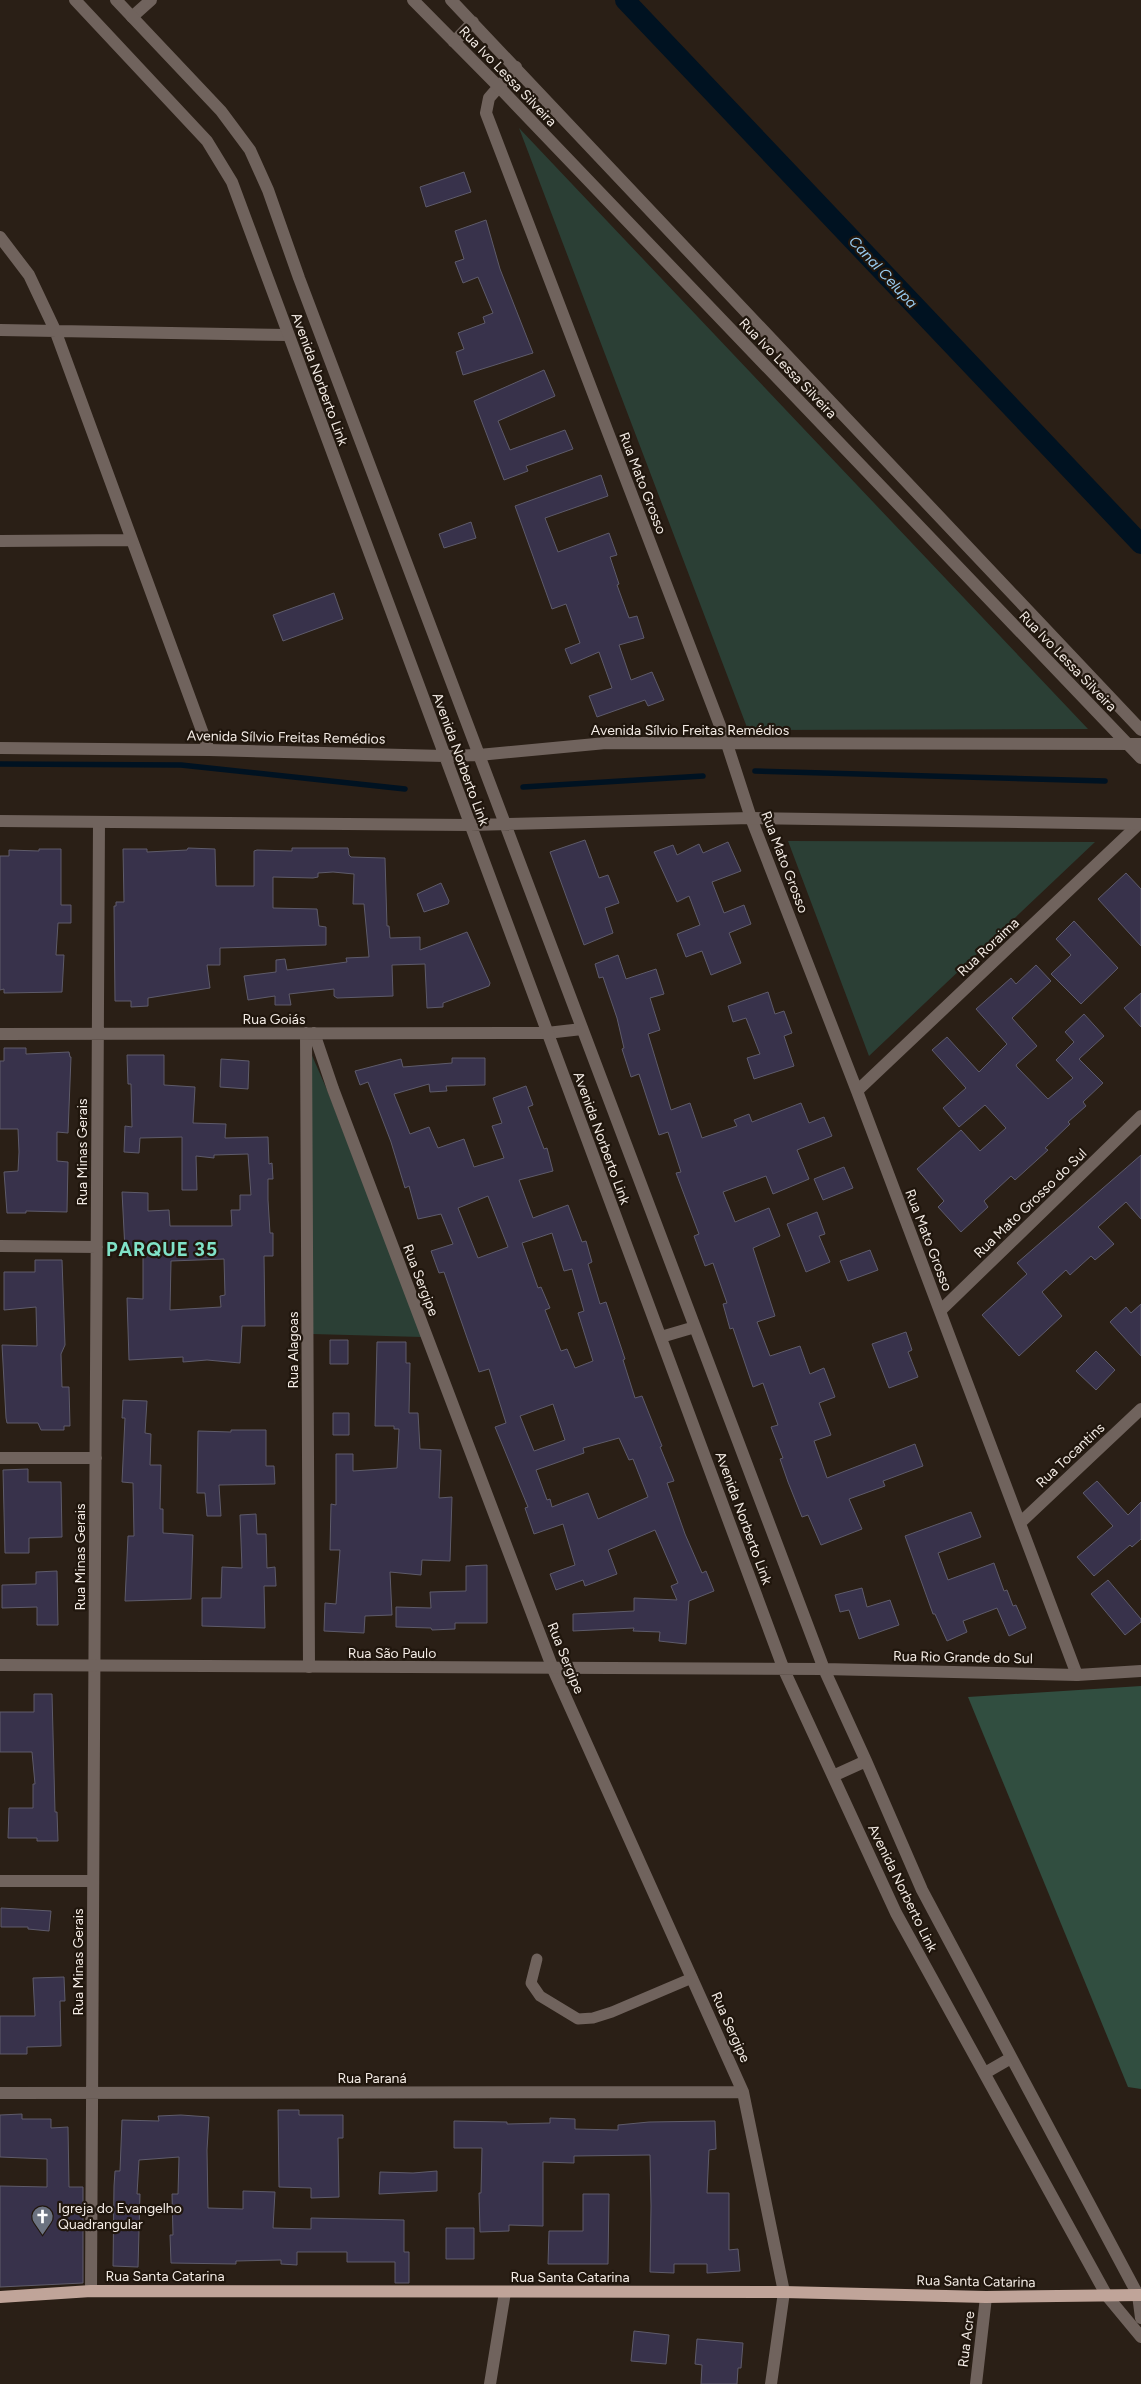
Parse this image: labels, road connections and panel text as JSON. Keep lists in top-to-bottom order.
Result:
{
  "streets": {
    "main road": ["Rua Santa Catarina"],
    "street": [
      "Rua Ivo Lessa Silveira",
      "Avenida Norberto Link",
      "Rua Mato Grosso",
      "Avenida Sílvio Freitas Remédios",
      "Rua Roraima",
      "Rua Goiás",
      "Rua Minas Gerais",
      "Rua Mato Grosso do Sul",
      "Rua Sergipe",
      "Rua Alagoas",
      "Rua Tocantins",
      "Rua São Paulo",
      "Rua Rio Grande do Sul",
      "Rua Paraná",
      "Rua Acre"
    ]
  },
  "crossings": [
    ["Rua Ivo Lessa Silveira", "Rua Mato Grosso"],
    ["Rua Ivo Lessa Silveira", "Avenida Sílvio Freitas Remédios"],
    ["Avenida Norberto Link", "Avenida Sílvio Freitas Remédios"],
    ["Avenida Norberto Link", "Rua Goiás"],
    ["Avenida Norberto Link", "Rua São Paulo"],
    ["Avenida Norberto Link", "Rua Rio Grande do Sul"],
    ["Avenida Norberto Link", "Rua Santa Catarina"],
    ["Rua Mato Grosso", "Avenida Sílvio Freitas Remédios"],
    ["Rua Mato Grosso", "Rua Roraima"],
    ["Rua Mato Grosso", "Rua Mato Grosso do Sul"],
    ["Rua Mato Grosso", "Rua Tocantins"],
    ["Rua Mato Grosso", "Rua Rio Grande do Sul"],
    ["Rua Goiás", "Rua Minas Gerais"],
    ["Rua Goiás", "Rua Sergipe"],
    ["Rua Goiás", "Rua Alagoas"],
    ["Rua Minas Gerais", "Rua São Paulo"],
    ["Rua Minas Gerais", "Rua Paraná"],
    ["Rua Minas Gerais", "Rua Santa Catarina"],
    ["Rua Sergipe", "Rua Alagoas"],
    ["Rua Sergipe", "Rua São Paulo"],
    ["Rua Sergipe", "Rua Paraná"],
    ["Rua Sergipe", "Rua Santa Catarina"],
    ["Rua Alagoas", "Rua São Paulo"],
    ["Rua São Paulo", "Rua Rio Grande do Sul"],
    ["Rua Santa Catarina", "Rua Acre"]
  ],
  "districts": ["PARQUE 35"],
  "water": ["Canal Celupa"],
  "places": {
    "church": ["Igreja do Evangelho Quadrangular"]
  }
}
